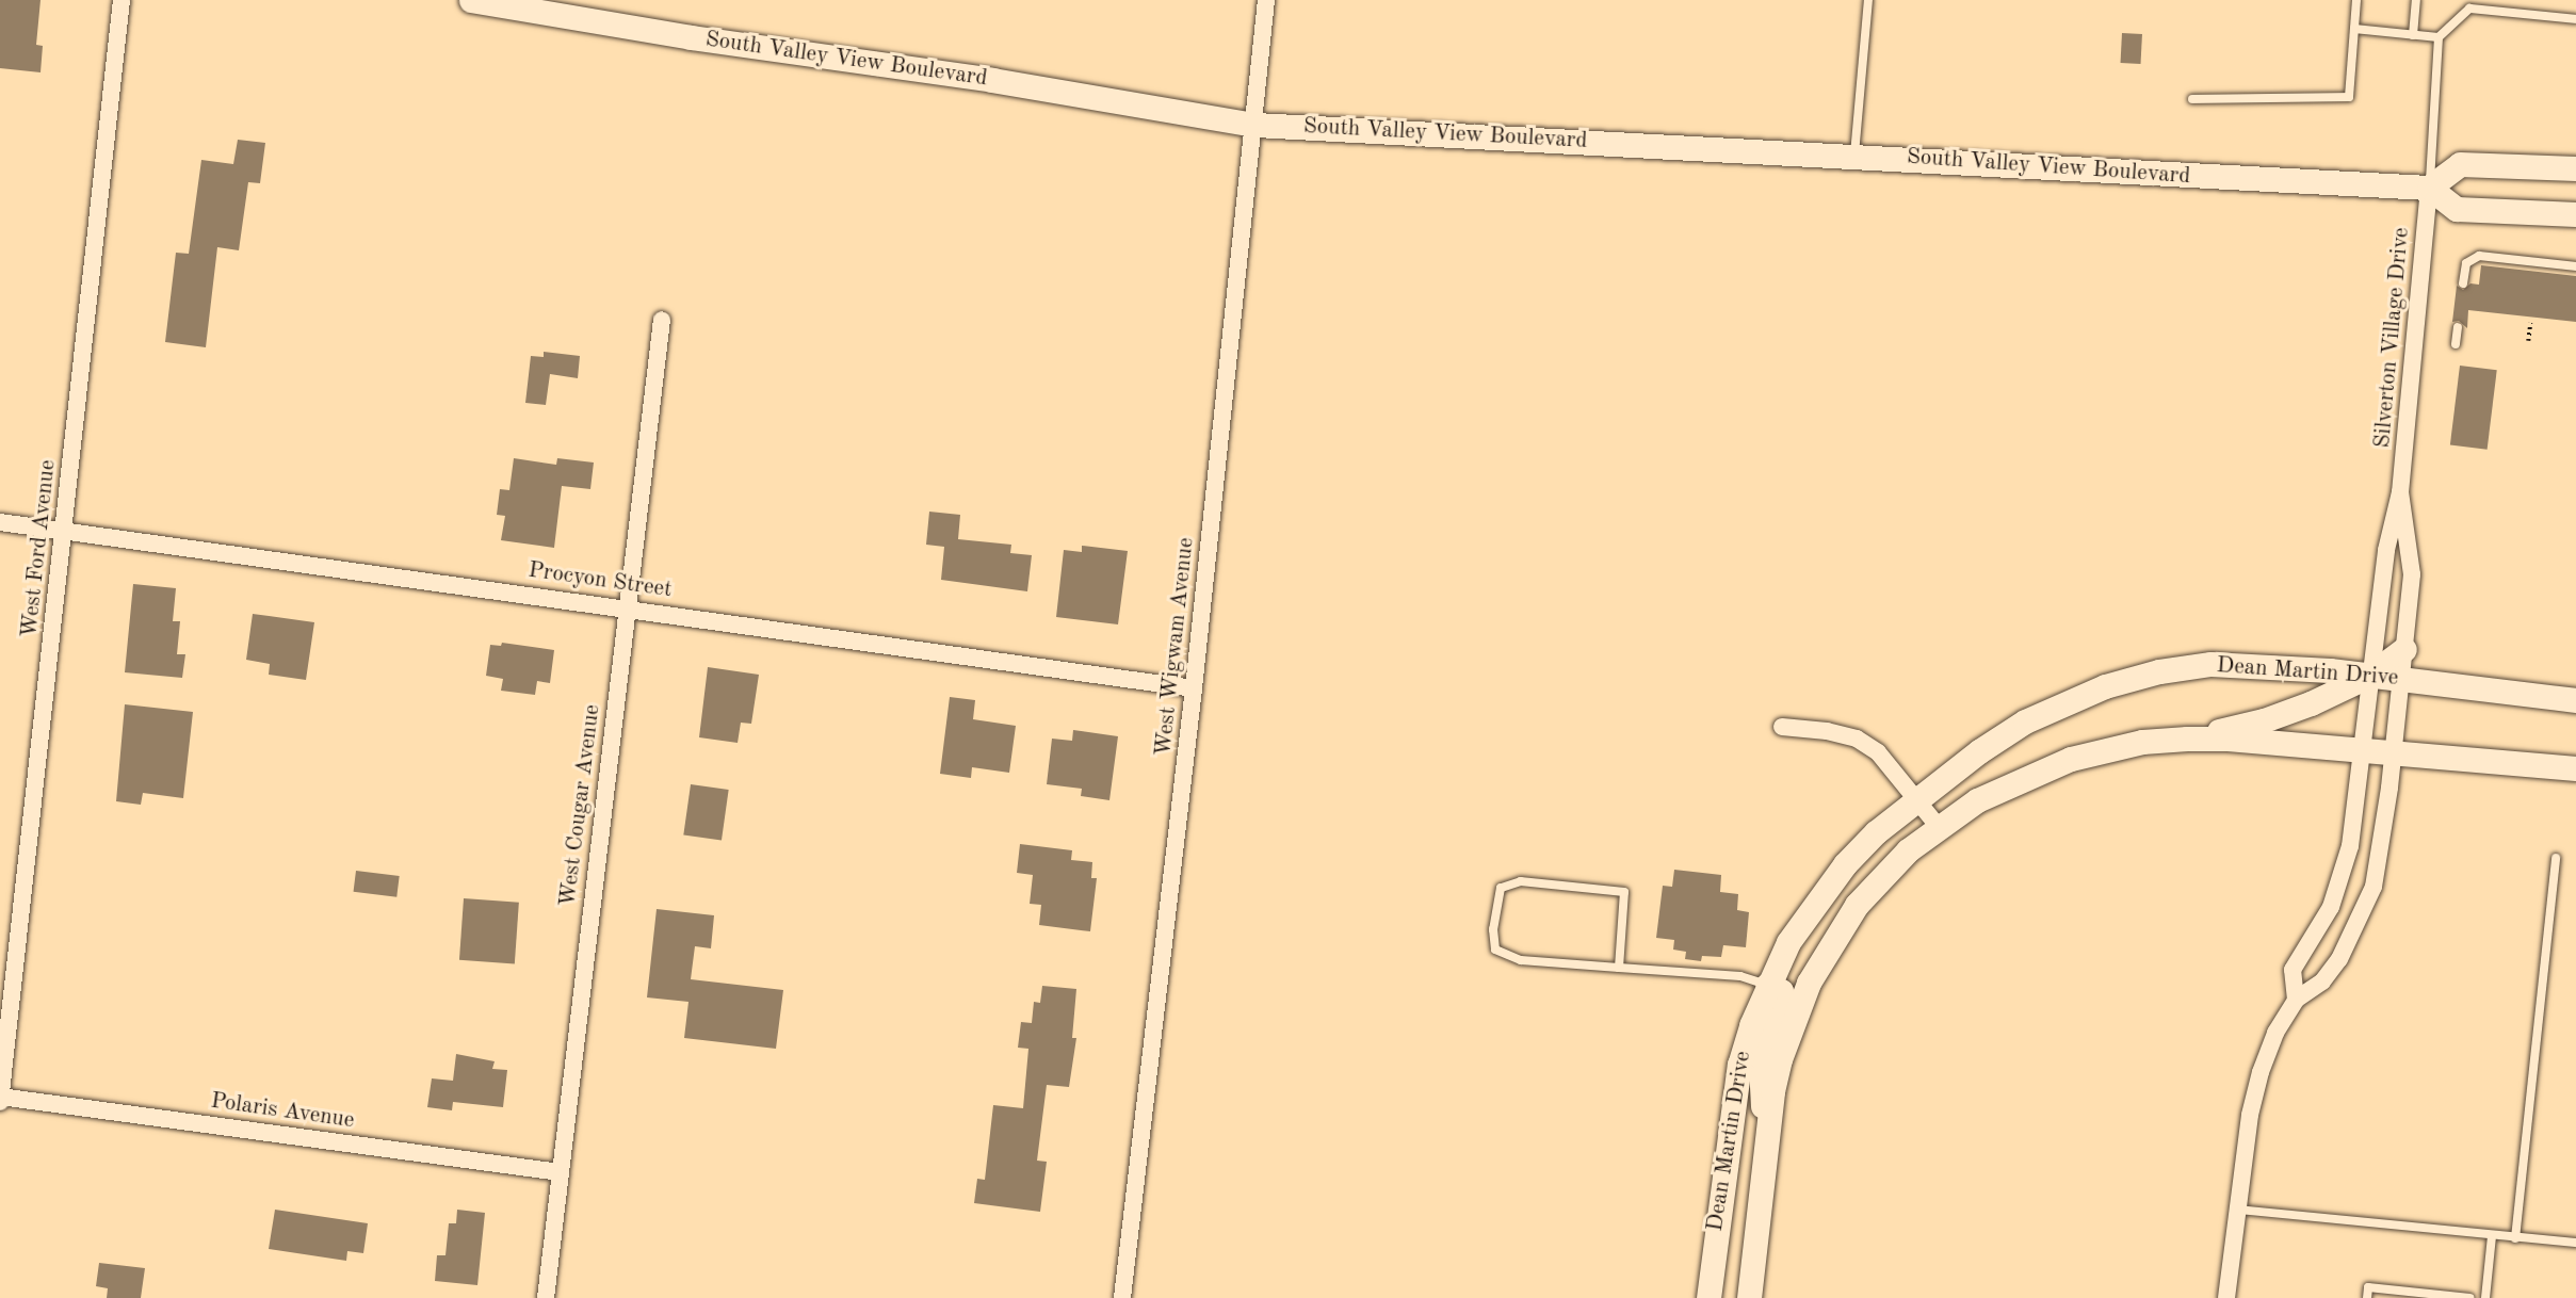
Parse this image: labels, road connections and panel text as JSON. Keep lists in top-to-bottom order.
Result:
{
  "streets": {
    "street": [
      "South Valley View Boulevard",
      "Silverton Village Drive",
      "West Ford Avenue",
      "Procyon Street",
      "West Wigwam Avenue",
      "Dean Martin Drive",
      "West Cougar Avenue",
      "Polaris Avenue"
    ]
  },
  "crossings": [
    ["South Valley View Boulevard", "Silverton Village Drive"],
    ["South Valley View Boulevard", "West Wigwam Avenue"],
    ["Silverton Village Drive", "Dean Martin Drive"],
    ["West Ford Avenue", "Procyon Street"],
    ["West Ford Avenue", "Polaris Avenue"],
    ["Procyon Street", "West Wigwam Avenue"],
    ["Procyon Street", "West Cougar Avenue"],
    ["West Cougar Avenue", "Polaris Avenue"]
  ]
}
